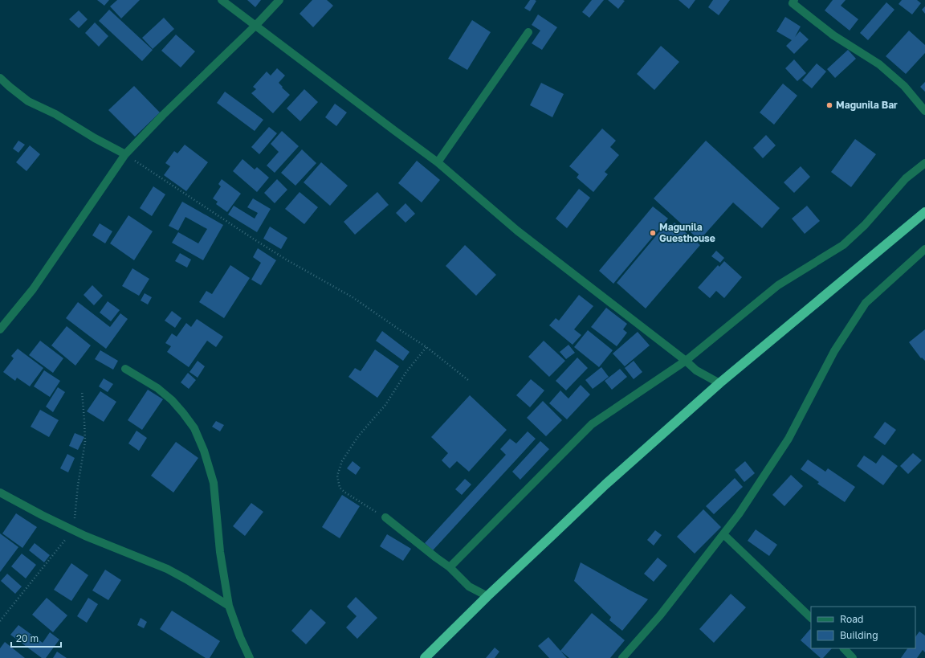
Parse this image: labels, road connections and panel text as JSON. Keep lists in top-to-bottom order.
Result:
{
  "places": ["Magunila Bar", "Magunila Guesthouse"],
  "legend": ["Road", "Building"],
  "scale_bar": "20 m"
}
